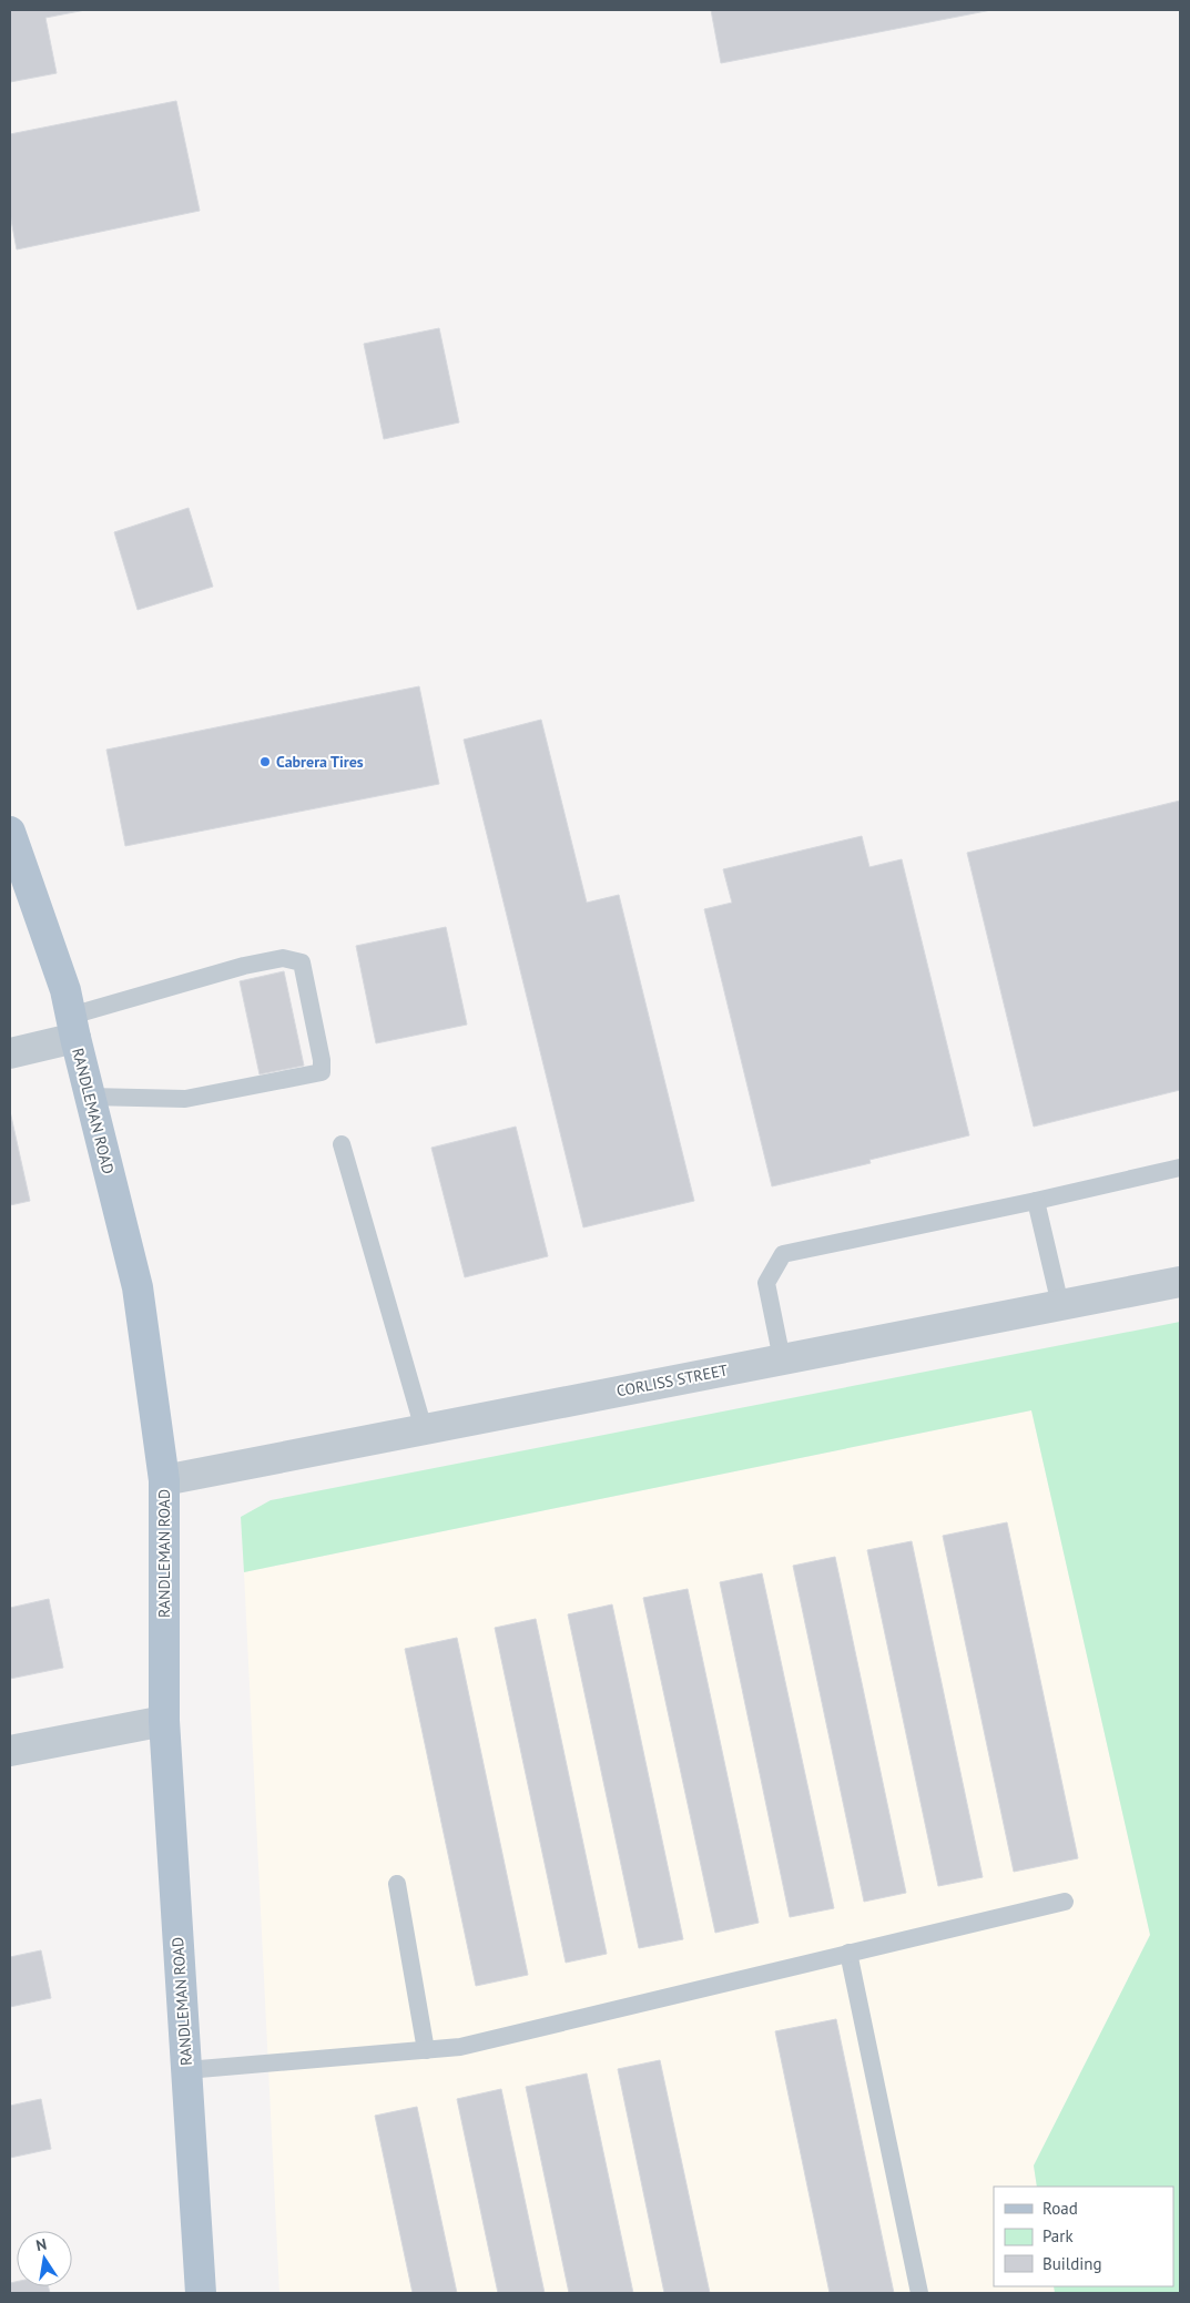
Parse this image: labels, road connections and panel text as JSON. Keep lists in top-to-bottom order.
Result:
{
  "streets": {
    "main road": ["RANDLEMAN ROAD"],
    "street": ["CORLISS STREET"]
  },
  "crossings": [
    ["RANDLEMAN ROAD", "CORLISS STREET"]
  ],
  "places": ["Cabrera Tires"],
  "legend": ["Road", "Park", "Building"],
  "north": "top"
}
